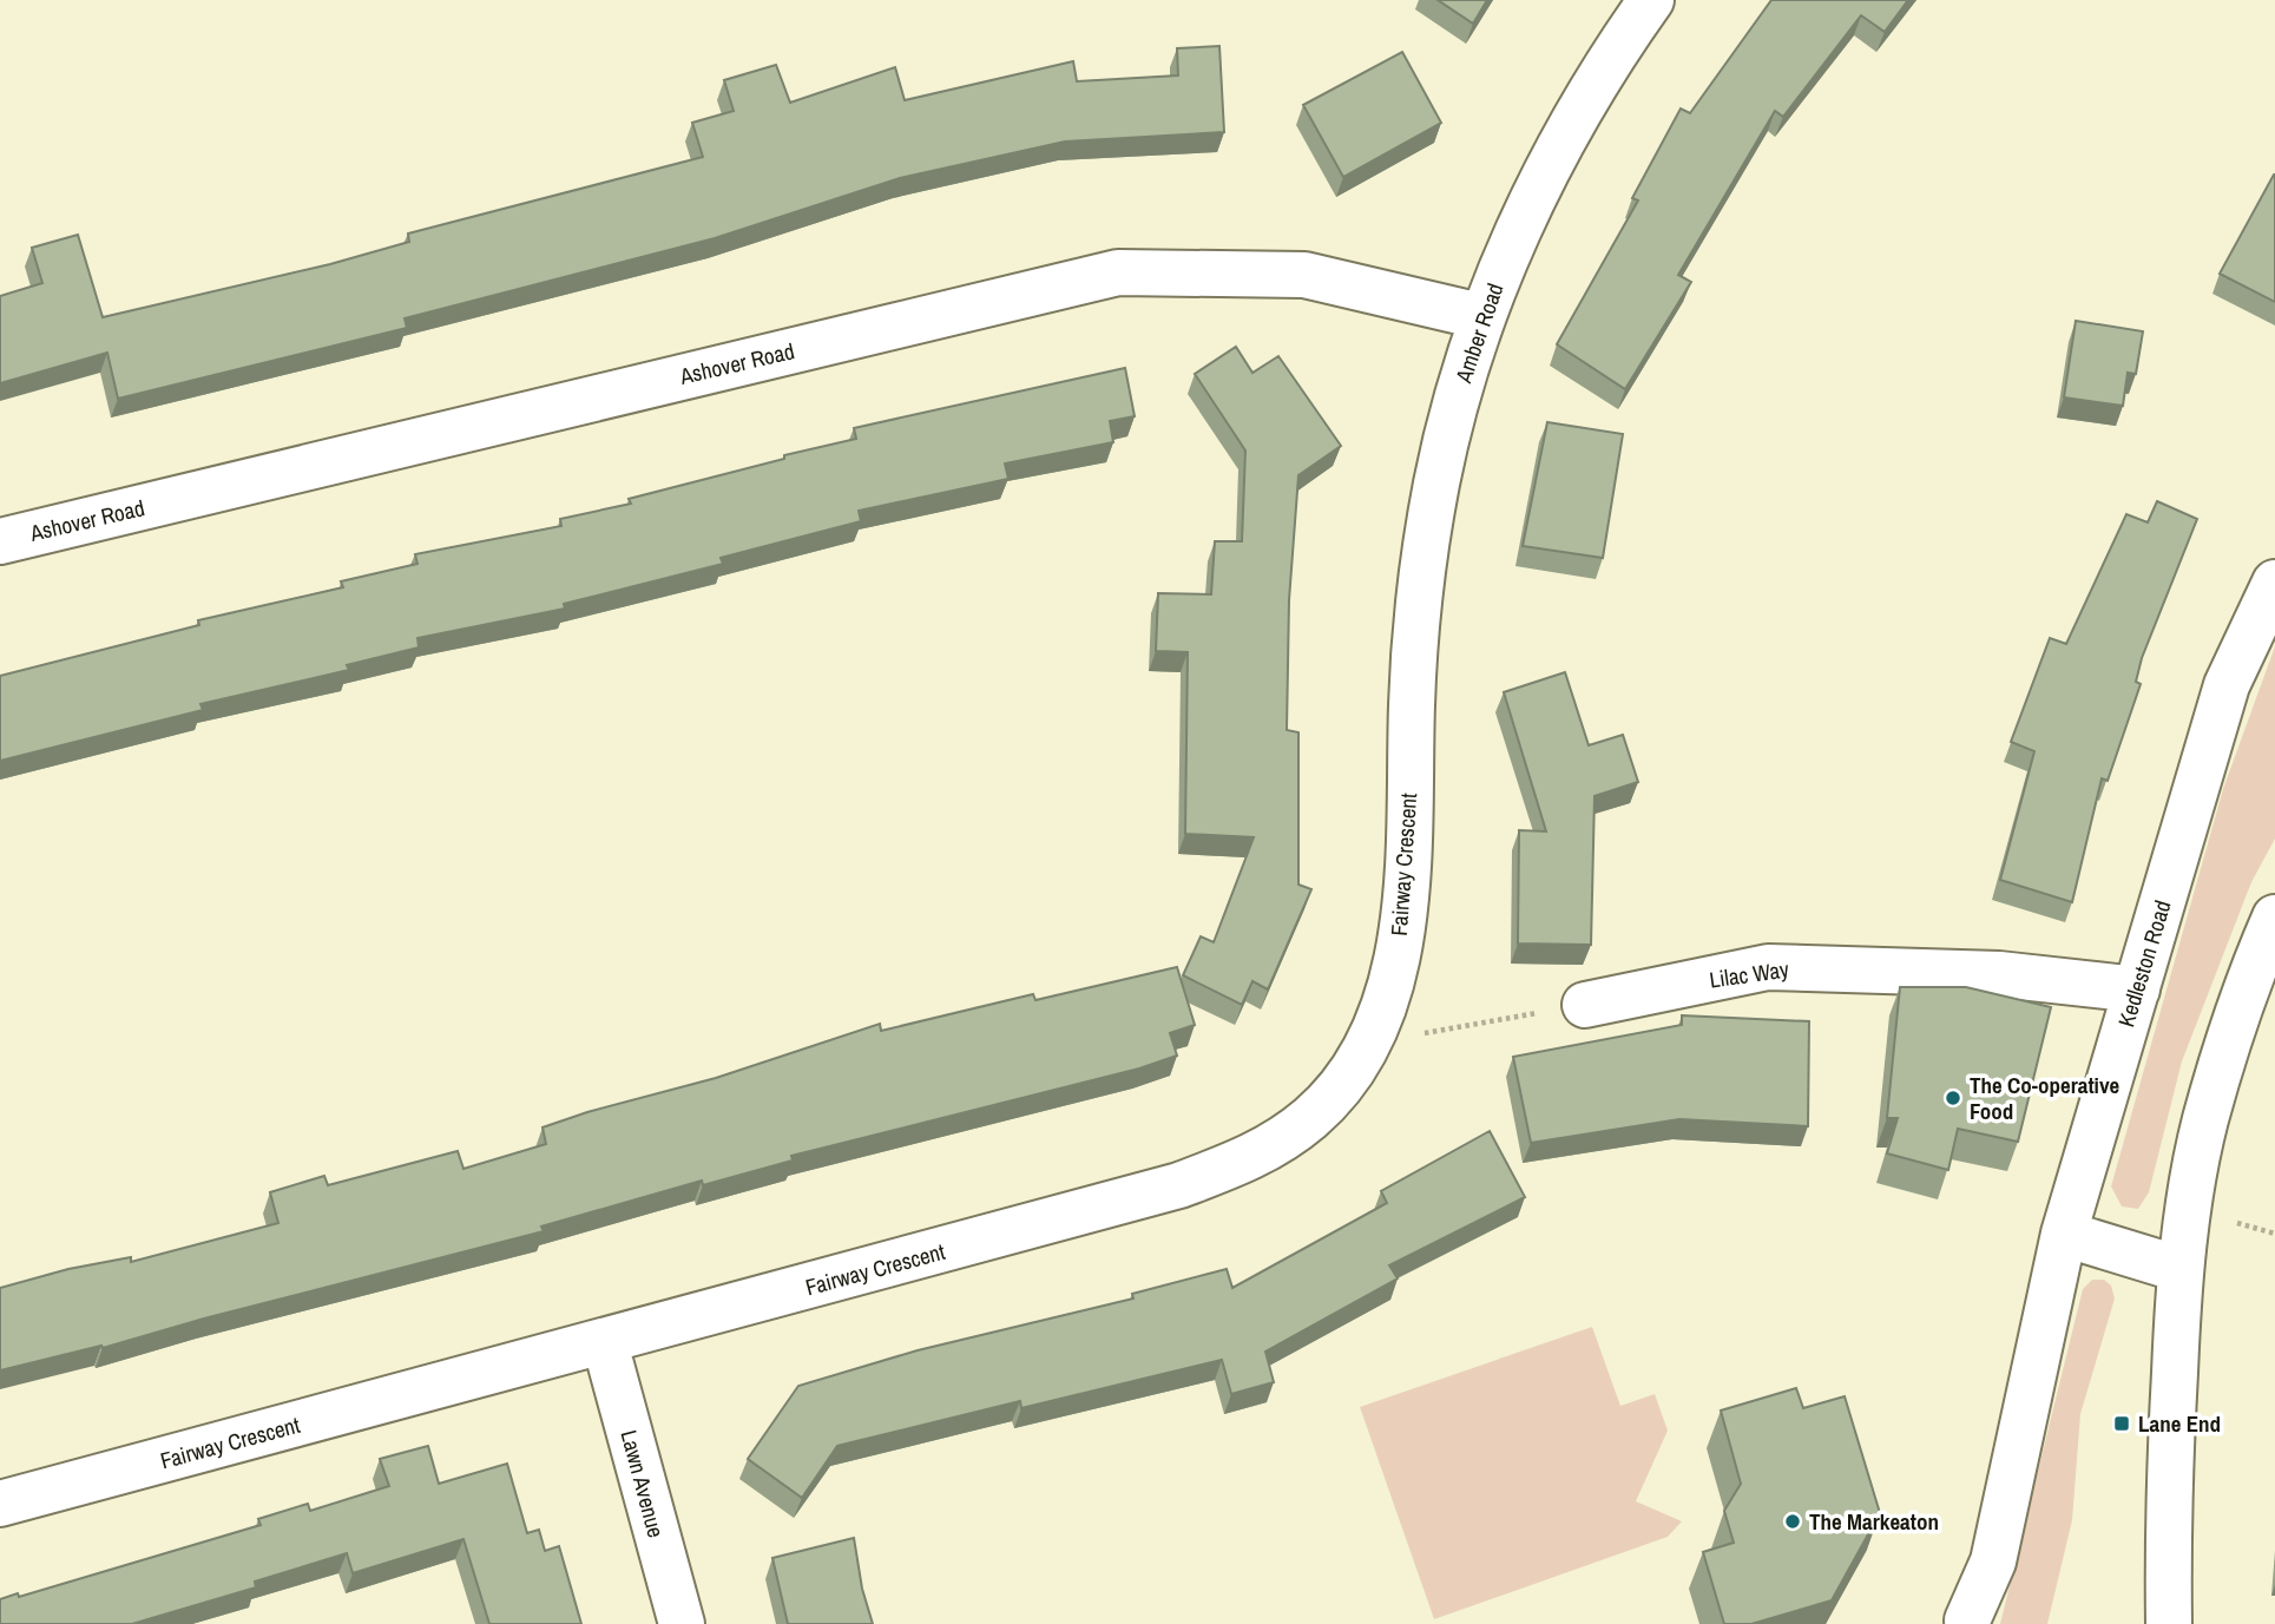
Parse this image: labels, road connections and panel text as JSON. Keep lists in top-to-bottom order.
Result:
{
  "streets": {
    "street": [
      "Amber Road",
      "Ashover Road",
      "Fairway Crescent",
      "Kedleston Road",
      "Lilac Way",
      "Lawn Avenue"
    ]
  },
  "crossings": [
    ["Amber Road", "Ashover Road"],
    ["Amber Road", "Fairway Crescent"],
    ["Fairway Crescent", "Lawn Avenue"],
    ["Kedleston Road", "Lilac Way"]
  ],
  "places": {
    "other": ["The Co-operative Food", "The Markeaton"],
    "transit": ["Lane End"]
  }
}
